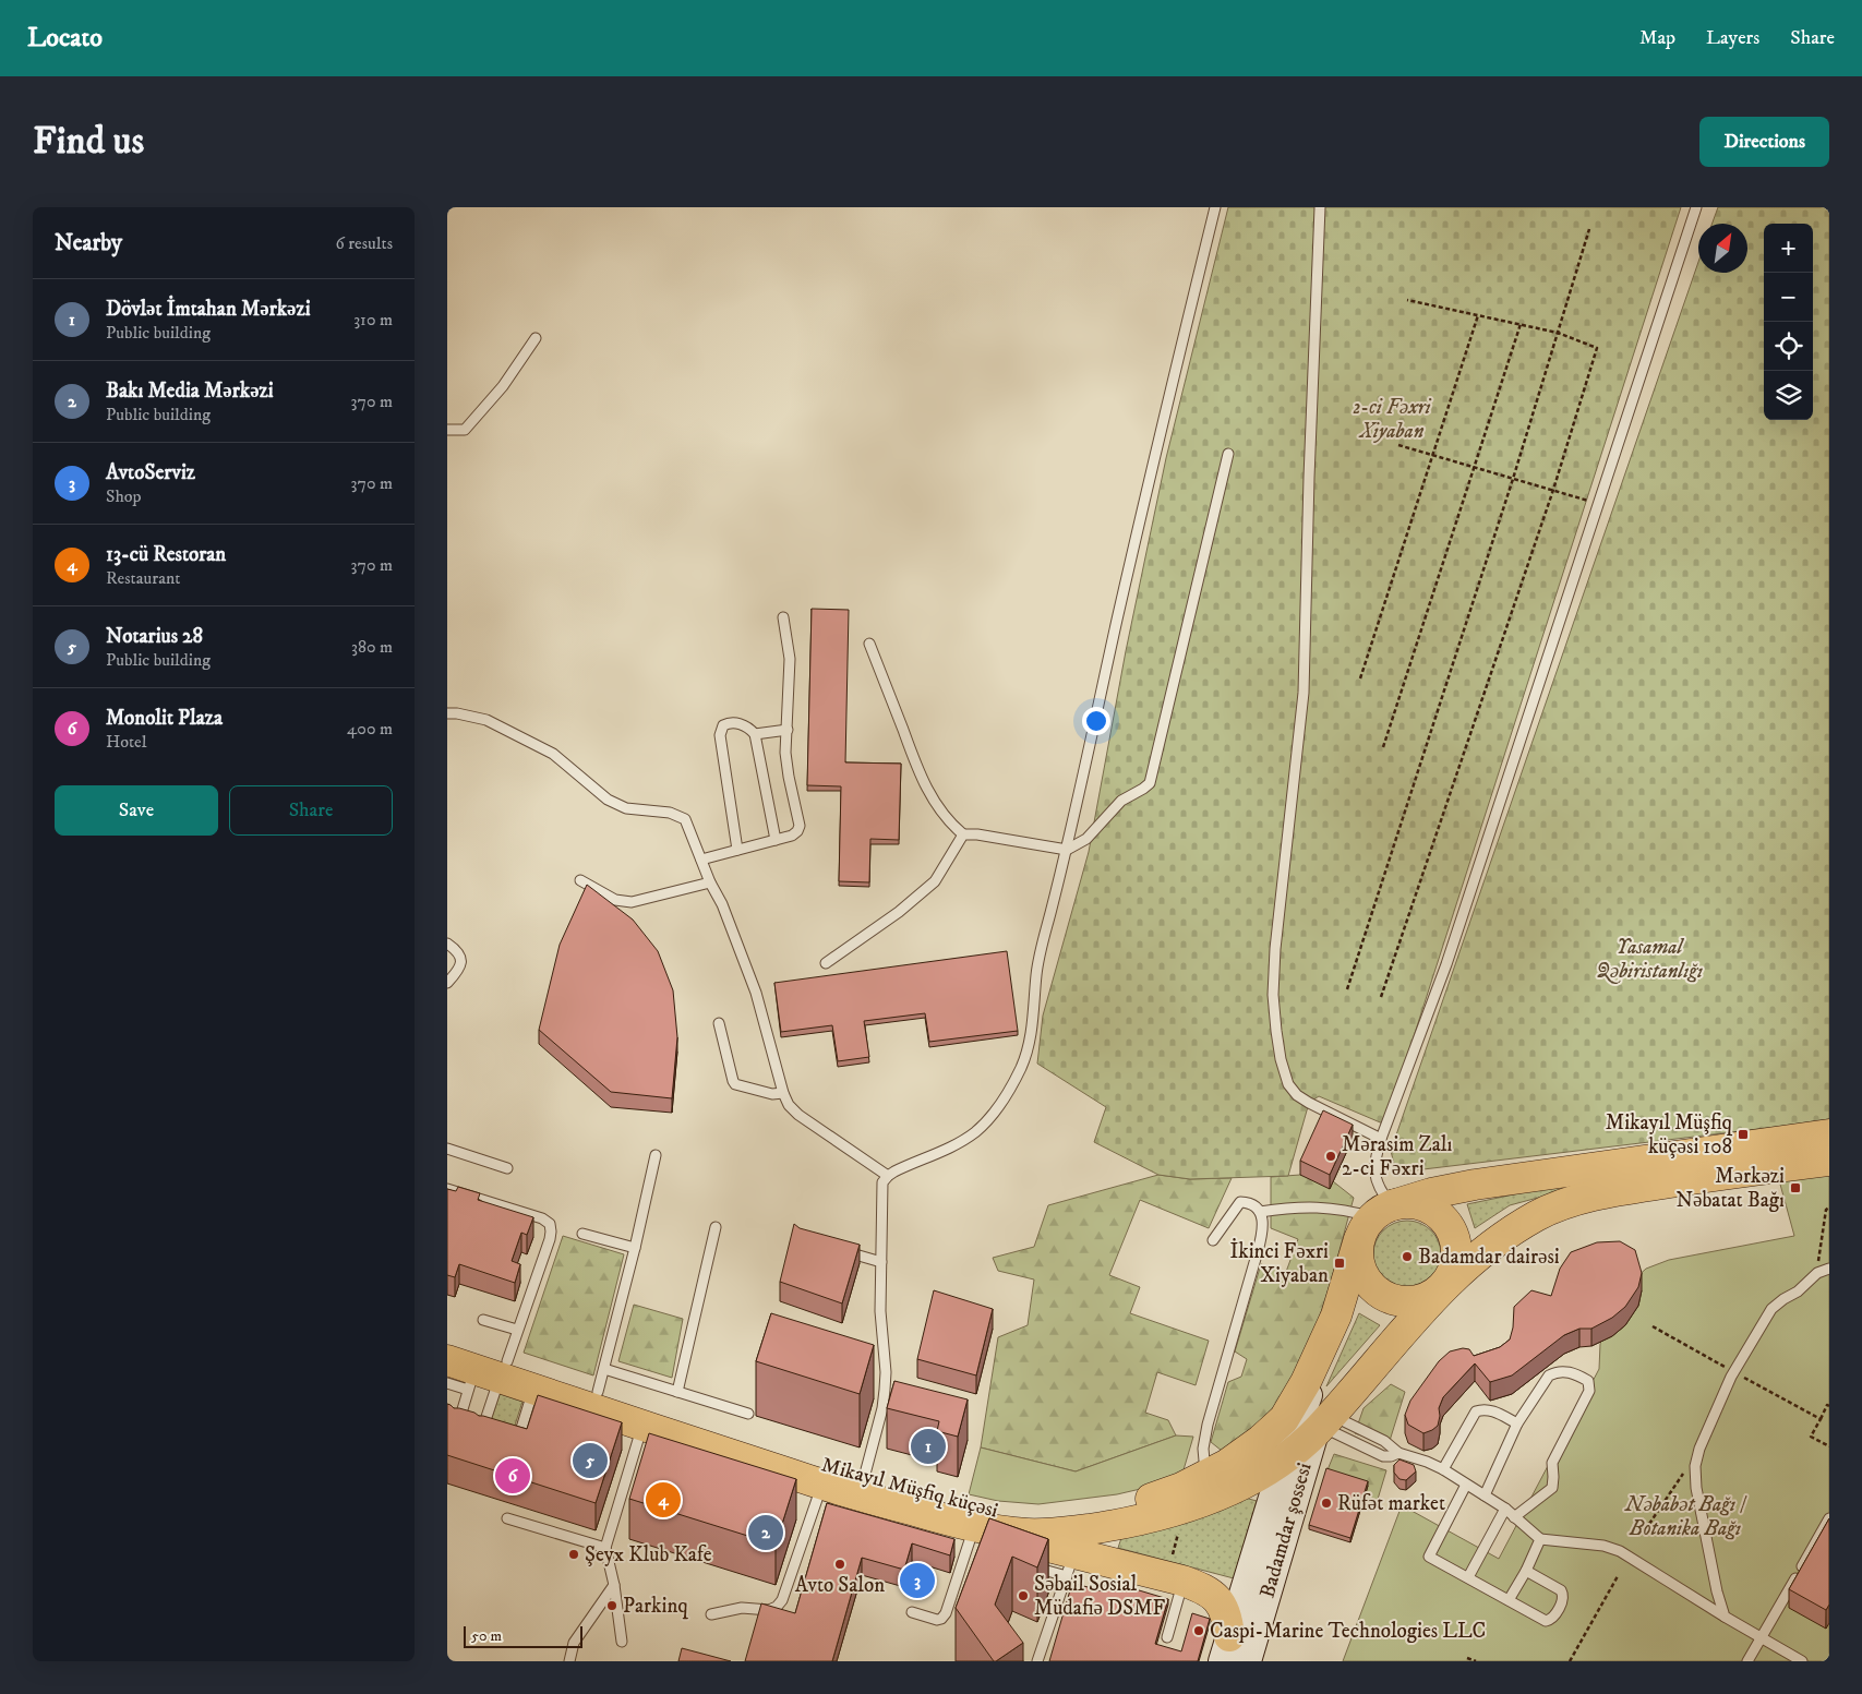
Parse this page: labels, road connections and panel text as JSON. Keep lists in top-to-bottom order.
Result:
{
  "streets": {
    "main road": ["Mikayıl Müşfiq küçəsi", "Badamdar şossesi"]
  },
  "crossings": [
    ["Mikayıl Müşfiq küçəsi", "Badamdar şossesi"]
  ],
  "parks": ["2-ci Fəxri Xiyaban", "Yasamal Qəbiristanlığı", "Nəbabət Bağı / Botanika Bağı"],
  "places": {
    "transit": ["Mikayıl Müşfiq küçəsi 108", "Mərkəzi Nəbatat Bağı", "İkinci Fəxri Xiyaban"],
    "other": [
      "Mərasim Zalı 2-ci Fəxri",
      "Badamdar dairəsi",
      "Rüfət market",
      "Şeyx Klub Kafe",
      "Avto Salon",
      "Səbail Sosial Müdafiə DSMF",
      "Parkinq",
      "Caspi-Marine Technologies LLC"
    ]
  },
  "scale_bar": "50 m",
  "north": "top right",
  "page": {
    "header": "Locato",
    "nav": ["Map", "Layers", "Share"],
    "buttons": [
      "Directions",
      ["Save", "Share"]
    ],
    "title": "Find us",
    "heading": ["Nearby", "6 results"],
    "map_buttons": ["+", "−"],
    "list": [
      {
        "mark": "1",
        "name": "Dövlət İmtahan Mərkəzi",
        "note": "Public building",
        "value": "310 m"
      },
      {
        "mark": "2",
        "name": "Bakı Media Mərkəzi",
        "note": "Public building",
        "value": "370 m"
      },
      {
        "mark": "3",
        "name": "AvtoServiz",
        "note": "Shop",
        "value": "370 m"
      },
      {
        "mark": "4",
        "name": "13-cü Restoran",
        "note": "Restaurant",
        "value": "370 m"
      },
      {
        "mark": "5",
        "name": "Notarius 28",
        "note": "Public building",
        "value": "380 m"
      },
      {
        "mark": "6",
        "name": "Monolit Plaza",
        "note": "Hotel",
        "value": "400 m"
      }
    ],
    "pins": [
      "1",
      "5",
      "6",
      "4",
      "2",
      "3"
    ],
    "scale": "50 m"
  }
}
